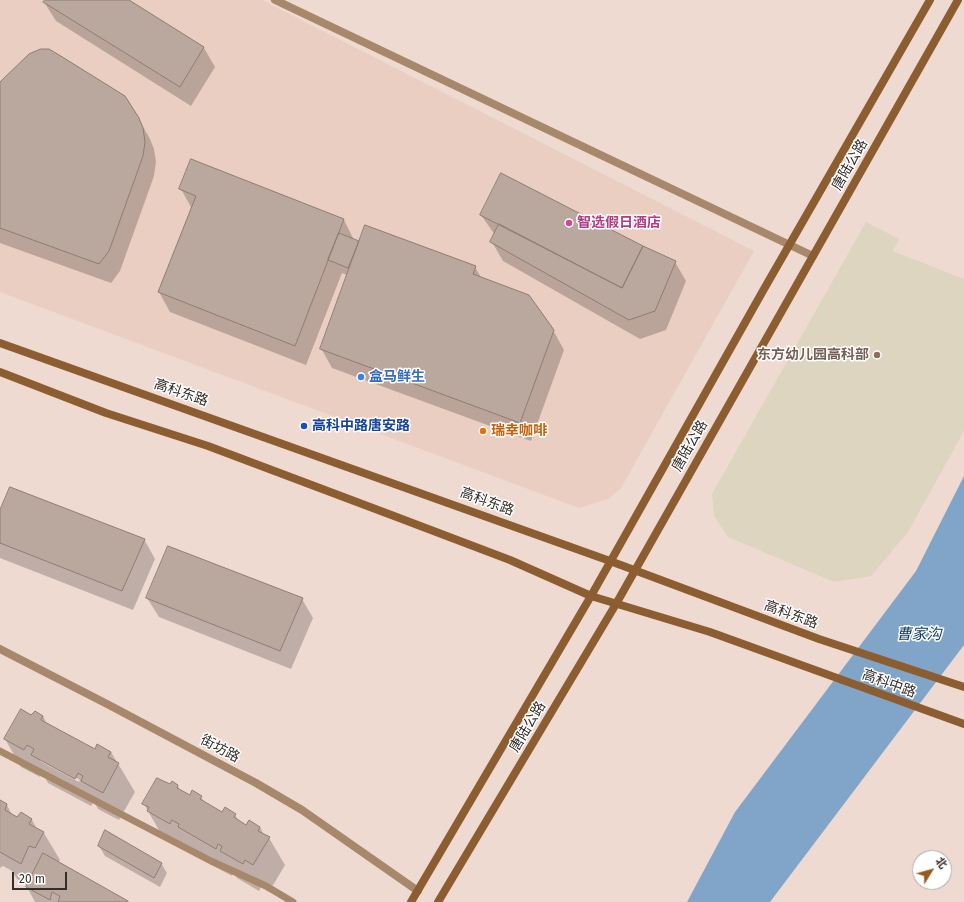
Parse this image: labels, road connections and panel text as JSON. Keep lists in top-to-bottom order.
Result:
{
  "streets": {
    "main road": ["唐陆公路", "高科东路", "高科中路"],
    "street": ["街坊路"]
  },
  "crossings": [
    ["唐陆公路", "高科东路"],
    ["唐陆公路", "高科中路"],
    ["唐陆公路", "街坊路"]
  ],
  "water": ["曹家沟"],
  "places": [
    "智选假日酒店",
    "东方幼儿园高科部",
    "盒马鲜生",
    "高科中路唐安路",
    "瑞幸咖啡"
  ],
  "scale_bar": "20 m",
  "north": "top right"
}
